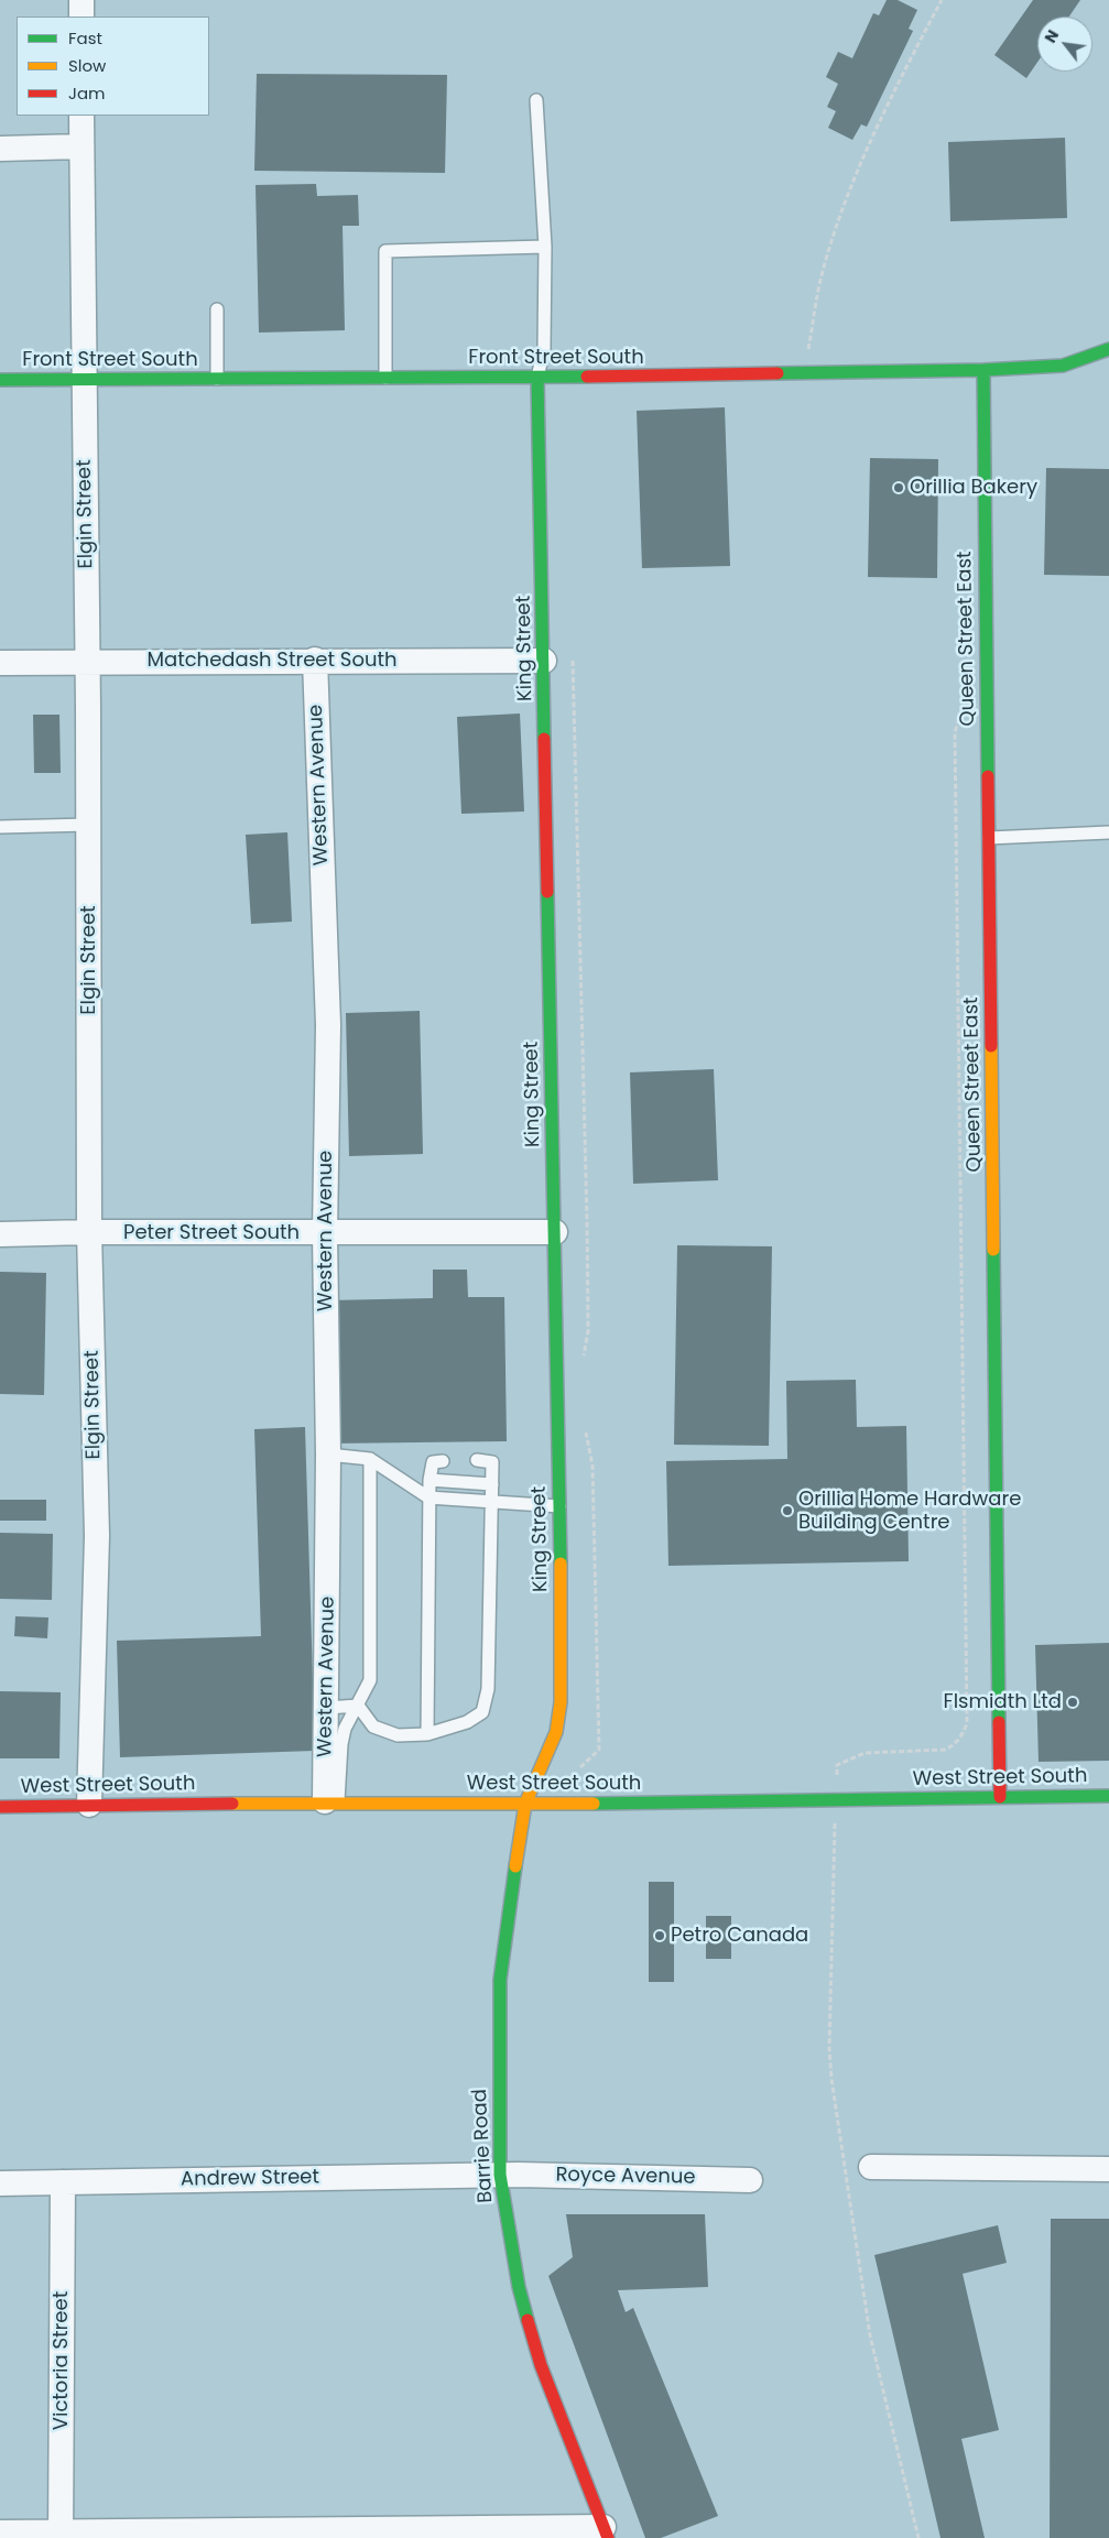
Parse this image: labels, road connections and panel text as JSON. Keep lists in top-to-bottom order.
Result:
{
  "streets": {
    "street": [
      "Front Street South",
      "Elgin Street",
      "Queen Street East",
      "King Street",
      "Matchedash Street South",
      "Western Avenue",
      "Peter Street South",
      "West Street South",
      "Barrie Road",
      "Royce Avenue",
      "Andrew Street",
      "Victoria Street"
    ]
  },
  "crossings": [
    ["Front Street South", "Elgin Street"],
    ["Front Street South", "Queen Street East"],
    ["Front Street South", "King Street"],
    ["Elgin Street", "Matchedash Street South"],
    ["Elgin Street", "Peter Street South"],
    ["Elgin Street", "West Street South"],
    ["Queen Street East", "West Street South"],
    ["King Street", "Matchedash Street South"],
    ["King Street", "Peter Street South"],
    ["King Street", "West Street South"],
    ["King Street", "Barrie Road"],
    ["Matchedash Street South", "Western Avenue"],
    ["Western Avenue", "Peter Street South"],
    ["Western Avenue", "West Street South"],
    ["West Street South", "Barrie Road"],
    ["Barrie Road", "Royce Avenue"],
    ["Barrie Road", "Andrew Street"],
    ["Royce Avenue", "Andrew Street"],
    ["Andrew Street", "Victoria Street"]
  ],
  "places": [
    "Orillia Bakery",
    "Orillia Home Hardware Building Centre",
    "Flsmidth Ltd",
    "Petro Canada"
  ],
  "legend": ["Fast", "Slow", "Jam"],
  "north": "top left"
}
